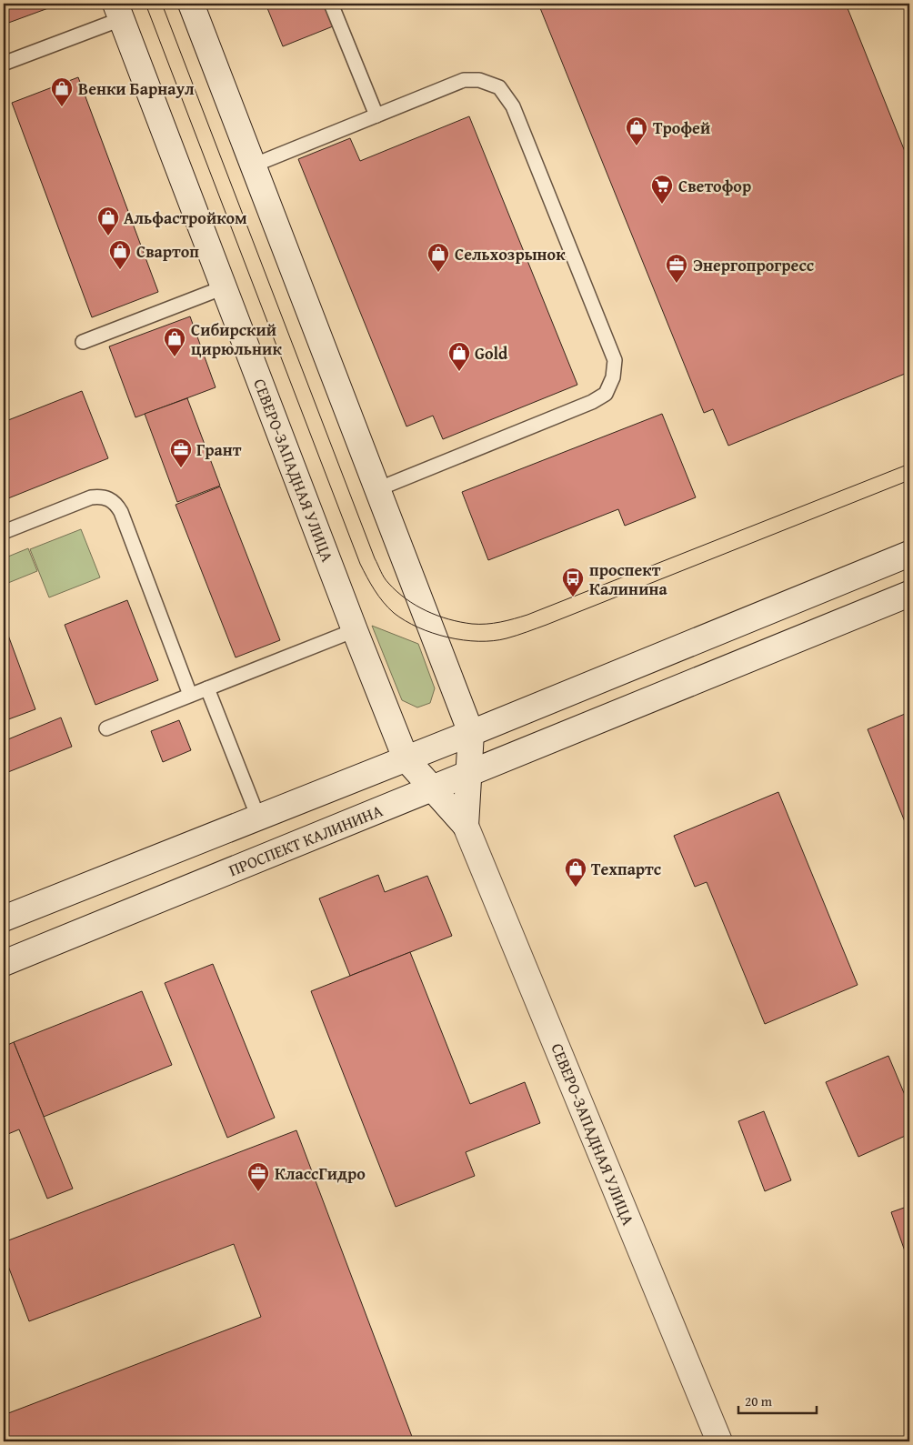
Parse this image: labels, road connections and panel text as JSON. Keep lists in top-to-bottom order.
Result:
{
  "streets": {
    "main road": ["СЕВЕРО-ЗАПАДНАЯ УЛИЦА", "ПРОСПЕКТ КАЛИНИНА"]
  },
  "crossings": [
    ["СЕВЕРО-ЗАПАДНАЯ УЛИЦА", "ПРОСПЕКТ КАЛИНИНА"]
  ],
  "places": {
    "shop": [
      "Венки Барнаул",
      "Трофей",
      "Альфастройком",
      "Свартоп",
      "Сельхозрынок",
      "Сибирский цирюльник",
      "Gold",
      "Техпартс"
    ],
    "supermarket": ["Светофор"],
    "office": ["Энергопрогресс", "Грант", "КлассГидро"],
    "bus stop": ["проспект Калинина"]
  },
  "scale_bar": "20 m"
}
